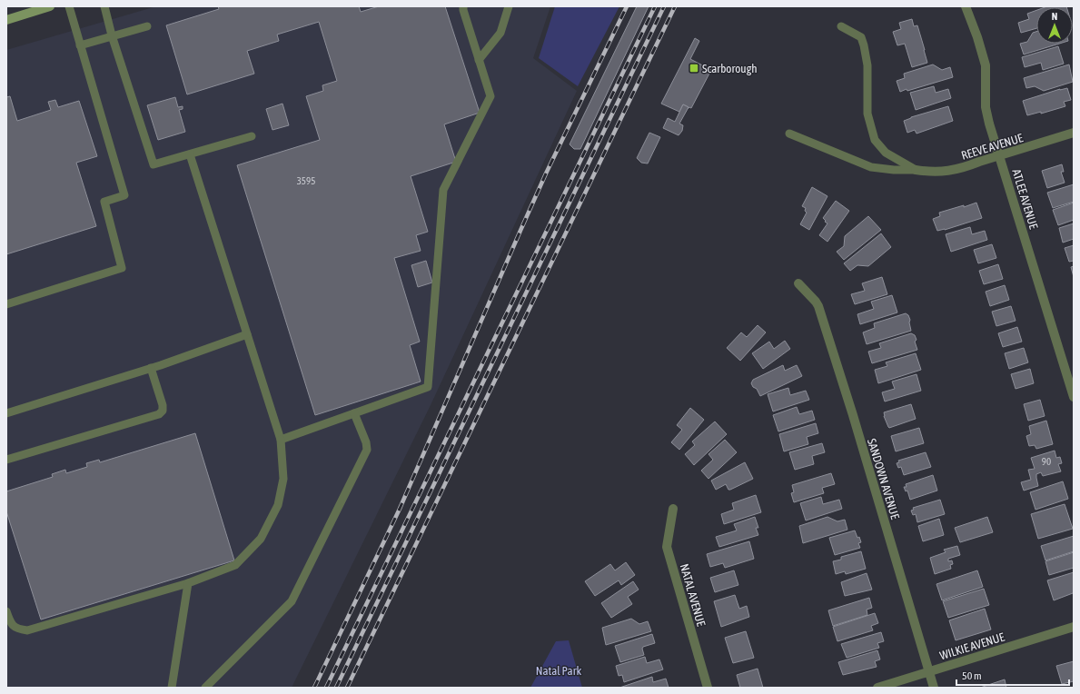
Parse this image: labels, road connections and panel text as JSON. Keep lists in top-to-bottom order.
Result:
{
  "streets": {
    "street": [
      "REEVE AVENUE",
      "ATLEE AVENUE",
      "SANDOWN AVENUE",
      "NATAL AVENUE",
      "WILKIE AVENUE"
    ]
  },
  "crossings": [
    ["REEVE AVENUE", "ATLEE AVENUE"],
    ["SANDOWN AVENUE", "WILKIE AVENUE"]
  ],
  "parks": ["Natal Park"],
  "places": {
    "transit": ["Scarborough"]
  },
  "house_numbers": ["3595", "90"],
  "scale_bar": "50 m",
  "north": "top"
}
